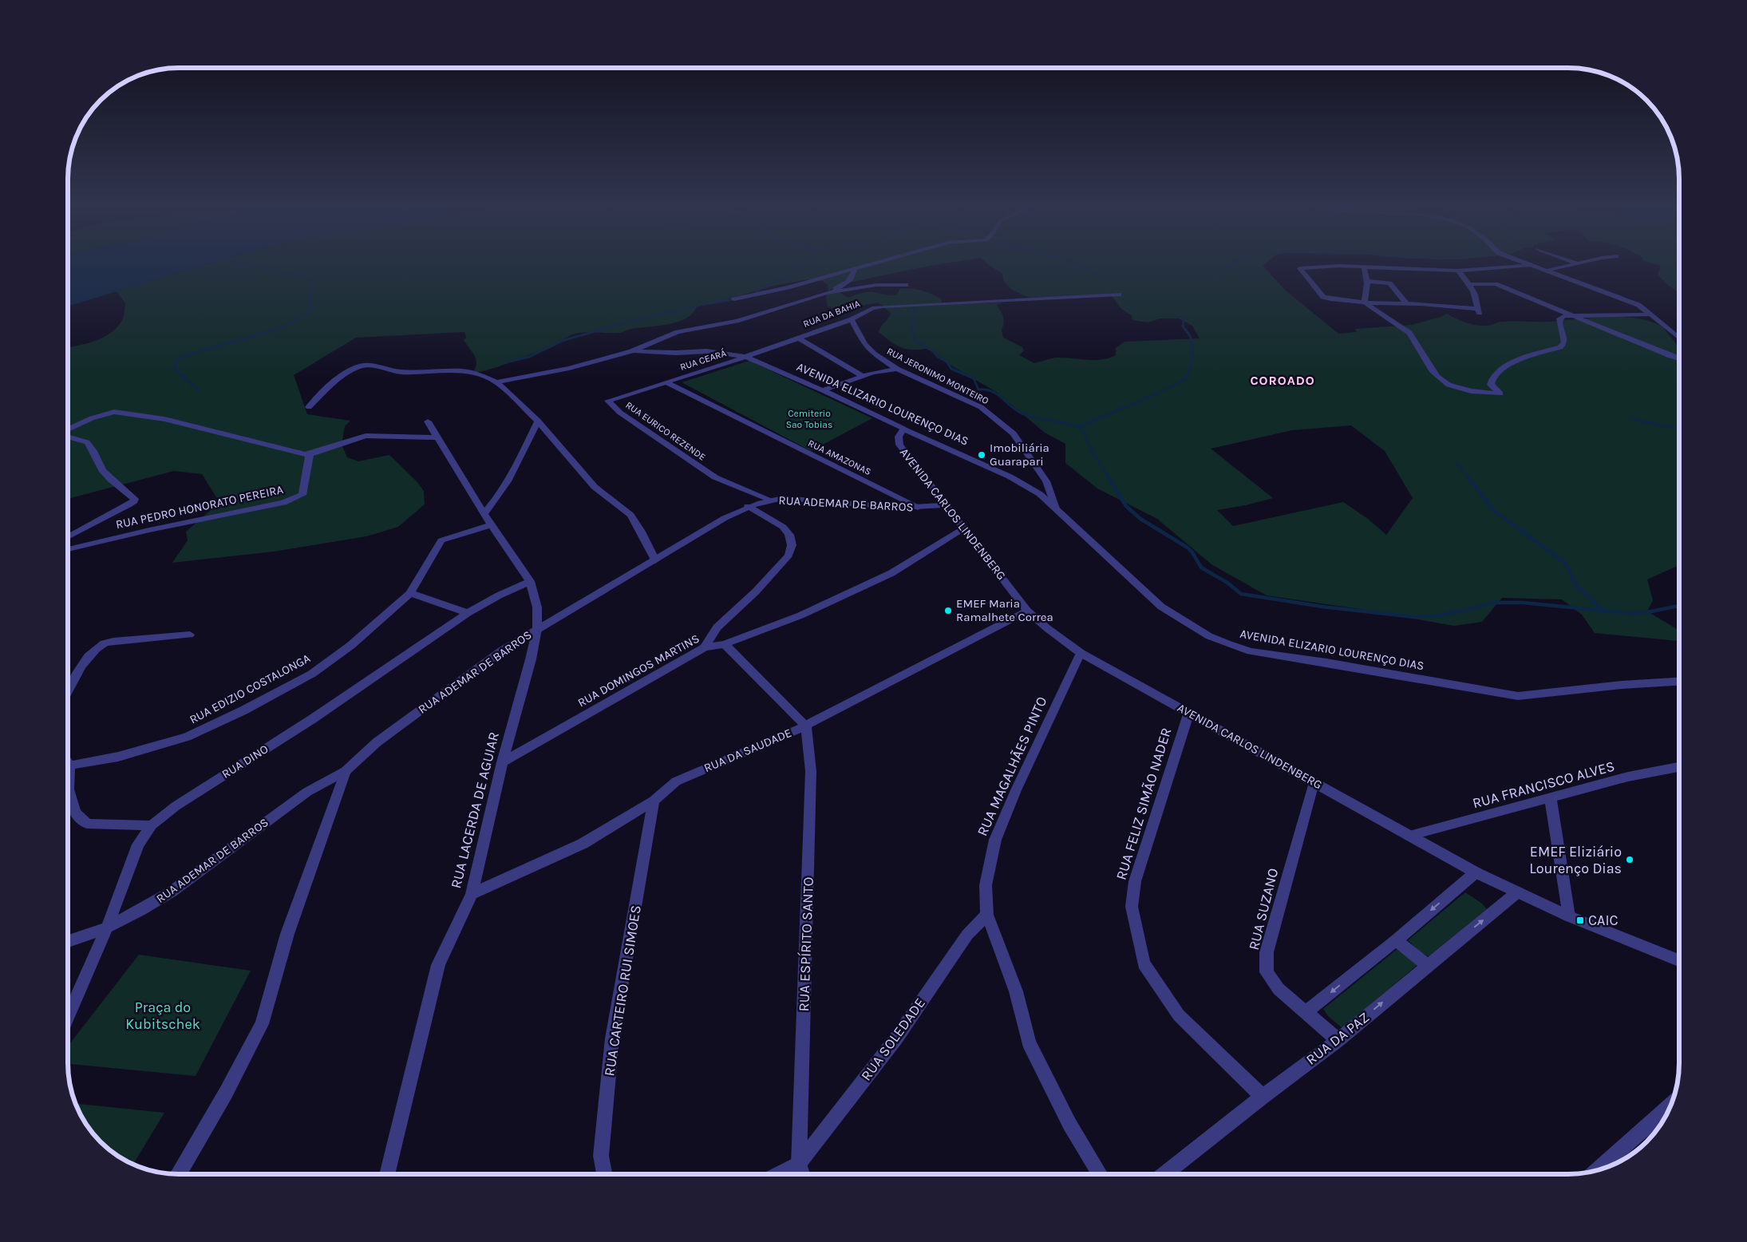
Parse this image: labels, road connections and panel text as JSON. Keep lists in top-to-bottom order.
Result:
{
  "streets": {
    "street": [
      "RUA DA BAHIA",
      "RUA CEARÁ",
      "RUA JERONIMO MONTEIRO",
      "AVENIDA ELIZARIO LOURENÇO DIAS",
      "RUA EURICO REZENDE",
      "RUA AMAZONAS",
      "RUA ADEMAR DE BARROS",
      "RUA PEDRO HONORATO PEREIRA",
      "AVENIDA CARLOS LINDENBERG",
      "RUA DOMINGOS MARTINS",
      "RUA EDIZIO COSTALONGA",
      "RUA DA SAUDADE",
      "RUA DINO",
      "RUA MAGALHÃES PINTO",
      "RUA FRANCISCO ALVES",
      "RUA FELIZ SIMÃO NADER",
      "RUA LACERDA DE AGUIAR",
      "RUA SUZANO",
      "RUA ESPÍRITO SANTO",
      "RUA CARTEIRO RUI SIMOES",
      "RUA DA PAZ",
      "RUA SOLEDADE"
    ]
  },
  "crossings": [
    ["RUA DA BAHIA", "RUA CEARÁ"],
    ["RUA DA BAHIA", "RUA JERONIMO MONTEIRO"],
    ["RUA DA BAHIA", "AVENIDA ELIZARIO LOURENÇO DIAS"],
    ["RUA CEARÁ", "AVENIDA ELIZARIO LOURENÇO DIAS"],
    ["RUA CEARÁ", "RUA EURICO REZENDE"],
    ["RUA CEARÁ", "RUA AMAZONAS"],
    ["RUA JERONIMO MONTEIRO", "AVENIDA ELIZARIO LOURENÇO DIAS"],
    ["AVENIDA ELIZARIO LOURENÇO DIAS", "AVENIDA CARLOS LINDENBERG"],
    ["RUA EURICO REZENDE", "RUA AMAZONAS"],
    ["RUA EURICO REZENDE", "RUA ADEMAR DE BARROS"],
    ["RUA AMAZONAS", "RUA ADEMAR DE BARROS"],
    ["RUA ADEMAR DE BARROS", "AVENIDA CARLOS LINDENBERG"],
    ["RUA ADEMAR DE BARROS", "RUA DINO"],
    ["RUA ADEMAR DE BARROS", "RUA LACERDA DE AGUIAR"],
    ["AVENIDA CARLOS LINDENBERG", "RUA DOMINGOS MARTINS"],
    ["AVENIDA CARLOS LINDENBERG", "RUA DA SAUDADE"],
    ["AVENIDA CARLOS LINDENBERG", "RUA MAGALHÃES PINTO"],
    ["AVENIDA CARLOS LINDENBERG", "RUA FRANCISCO ALVES"],
    ["AVENIDA CARLOS LINDENBERG", "RUA FELIZ SIMÃO NADER"],
    ["AVENIDA CARLOS LINDENBERG", "RUA SUZANO"],
    ["AVENIDA CARLOS LINDENBERG", "RUA DA PAZ"],
    ["RUA DOMINGOS MARTINS", "RUA LACERDA DE AGUIAR"],
    ["RUA EDIZIO COSTALONGA", "RUA LACERDA DE AGUIAR"],
    ["RUA DA SAUDADE", "RUA LACERDA DE AGUIAR"],
    ["RUA DA SAUDADE", "RUA ESPÍRITO SANTO"],
    ["RUA DA SAUDADE", "RUA CARTEIRO RUI SIMOES"],
    ["RUA DINO", "RUA LACERDA DE AGUIAR"],
    ["RUA MAGALHÃES PINTO", "RUA SOLEDADE"],
    ["RUA FELIZ SIMÃO NADER", "RUA DA PAZ"],
    ["RUA SUZANO", "RUA DA PAZ"],
    ["RUA ESPÍRITO SANTO", "RUA SOLEDADE"]
  ],
  "districts": ["COROADO"],
  "parks": ["Cemiterio Sao Tobias", "Praça do Kubitschek"],
  "places": {
    "other": ["Imobiliária Guarapari", "EMEF Maria Ramalhete Correa", "EMEF Eliziário Lourenço Dias"],
    "transit": ["CAIC"]
  }
}
